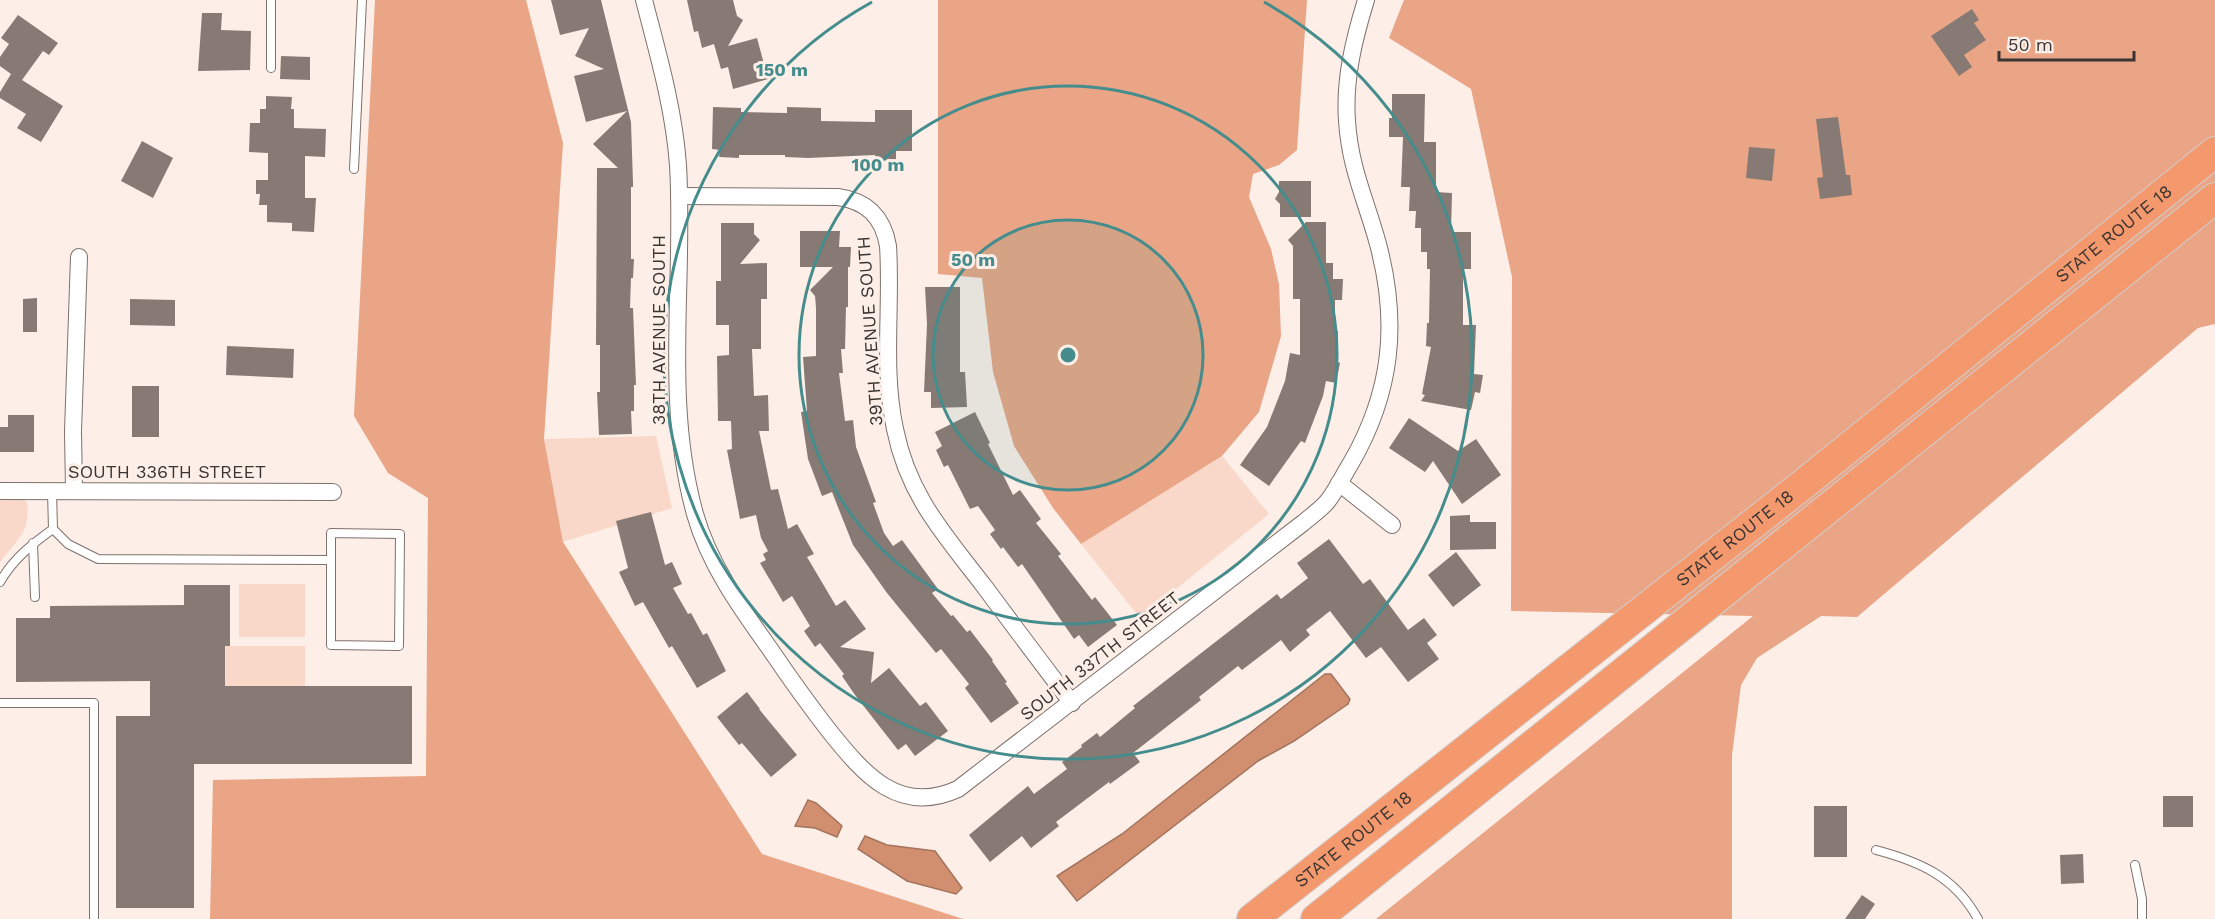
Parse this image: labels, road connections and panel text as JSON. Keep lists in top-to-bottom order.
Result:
{
  "streets": {
    "highway": ["STATE ROUTE 18"],
    "street": [
      "38TH AVENUE SOUTH",
      "39TH AVENUE SOUTH",
      "SOUTH 336TH STREET",
      "SOUTH 337TH STREET"
    ]
  },
  "crossings": [
    ["38TH AVENUE SOUTH", "39TH AVENUE SOUTH"],
    ["38TH AVENUE SOUTH", "SOUTH 337TH STREET"],
    ["39TH AVENUE SOUTH", "SOUTH 337TH STREET"]
  ],
  "scale_bar": "50 m",
  "rings": ["150 m", "100 m", "50 m"]
}
